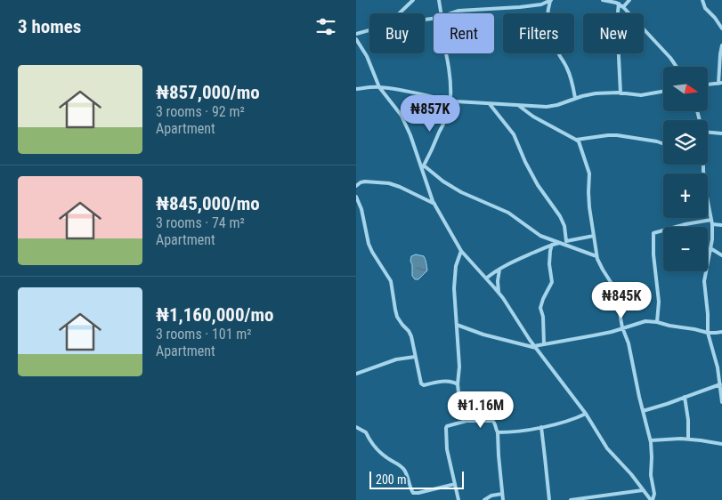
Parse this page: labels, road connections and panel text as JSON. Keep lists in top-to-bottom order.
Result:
{
  "scale_bar": "200 m",
  "north": "right",
  "page": {
    "heading": "3 homes",
    "chip": [
      "Buy",
      "Rent",
      "Filters",
      "New"
    ],
    "list": [
      {
        "name": "₦857,000/mo",
        "note": "3 rooms · 92 m² · Apartment"
      },
      {
        "name": "₦845,000/mo",
        "note": "3 rooms · 74 m² · Apartment"
      },
      {
        "name": "₦1,160,000/mo",
        "note": "3 rooms · 101 m² · Apartment"
      }
    ],
    "map_buttons": ["+", "−"],
    "price": ["₦857K", "₦845K", "₦1.16M"],
    "scale": "200 m"
  }
}
